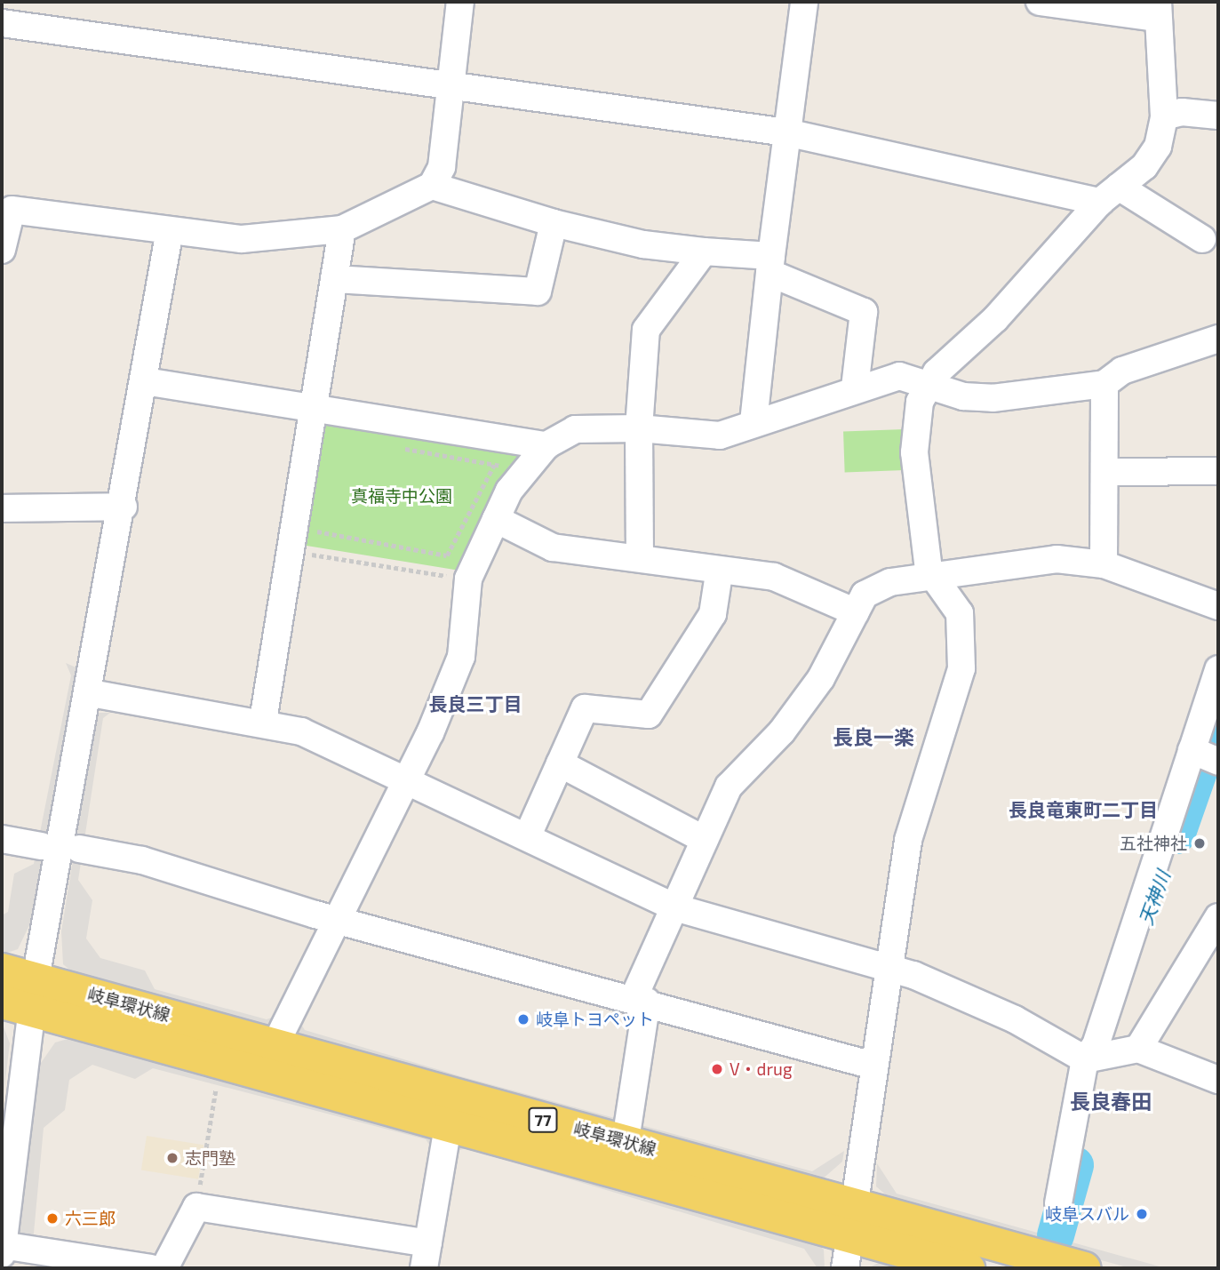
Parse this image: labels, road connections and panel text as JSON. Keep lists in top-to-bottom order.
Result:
{
  "streets": {
    "main road": ["岐阜環状線", "77"]
  },
  "districts": [
    "長良三丁目",
    "長良一楽",
    "長良竜東町二丁目",
    "長良春田"
  ],
  "water": ["天神川"],
  "parks": ["真福寺中公園"],
  "places": [
    "五社神社",
    "岐阜トヨペット",
    "V・drug",
    "志門塾",
    "岐阜スバル",
    "六三郎"
  ]
}
